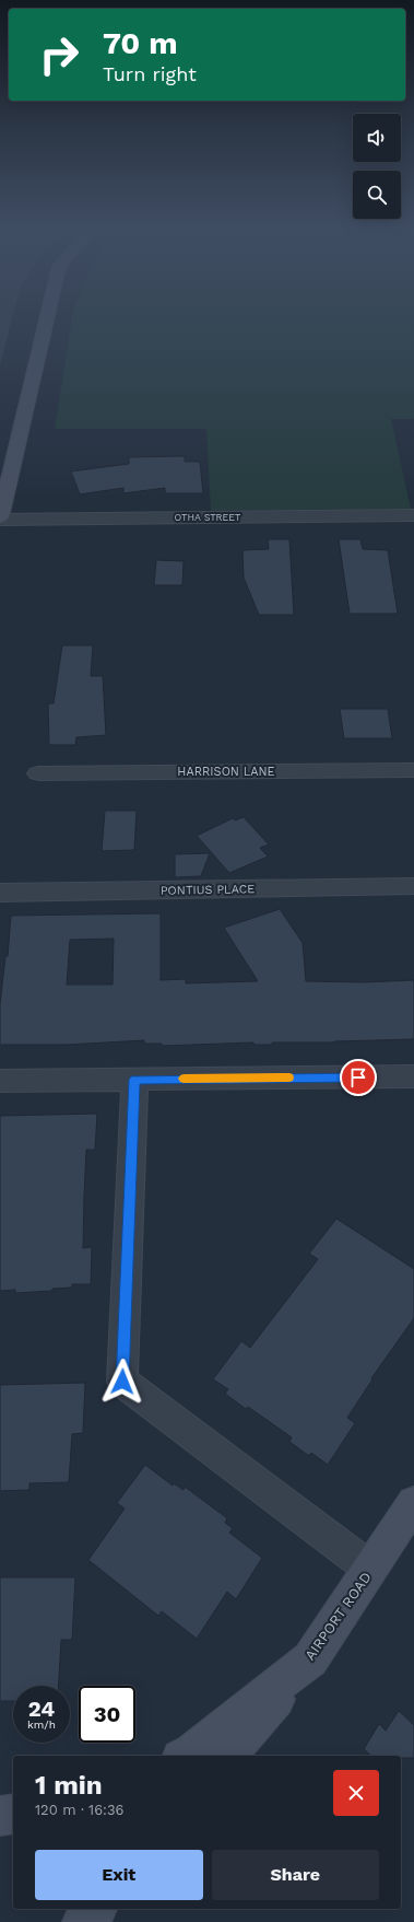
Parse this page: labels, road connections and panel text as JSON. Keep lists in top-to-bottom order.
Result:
{
  "streets": {
    "main road": ["AIRPORT ROAD"],
    "street": ["OTHA STREET", "HARRISON LANE", "PONTIUS PLACE"]
  },
  "page": {
    "turn": ["70 m", "Turn right"],
    "speed": "24 km/h",
    "limit": "30",
    "heading": ["1 min", "120 m · 16:36"],
    "buttons": ["Exit", "Share"]
  }
}
